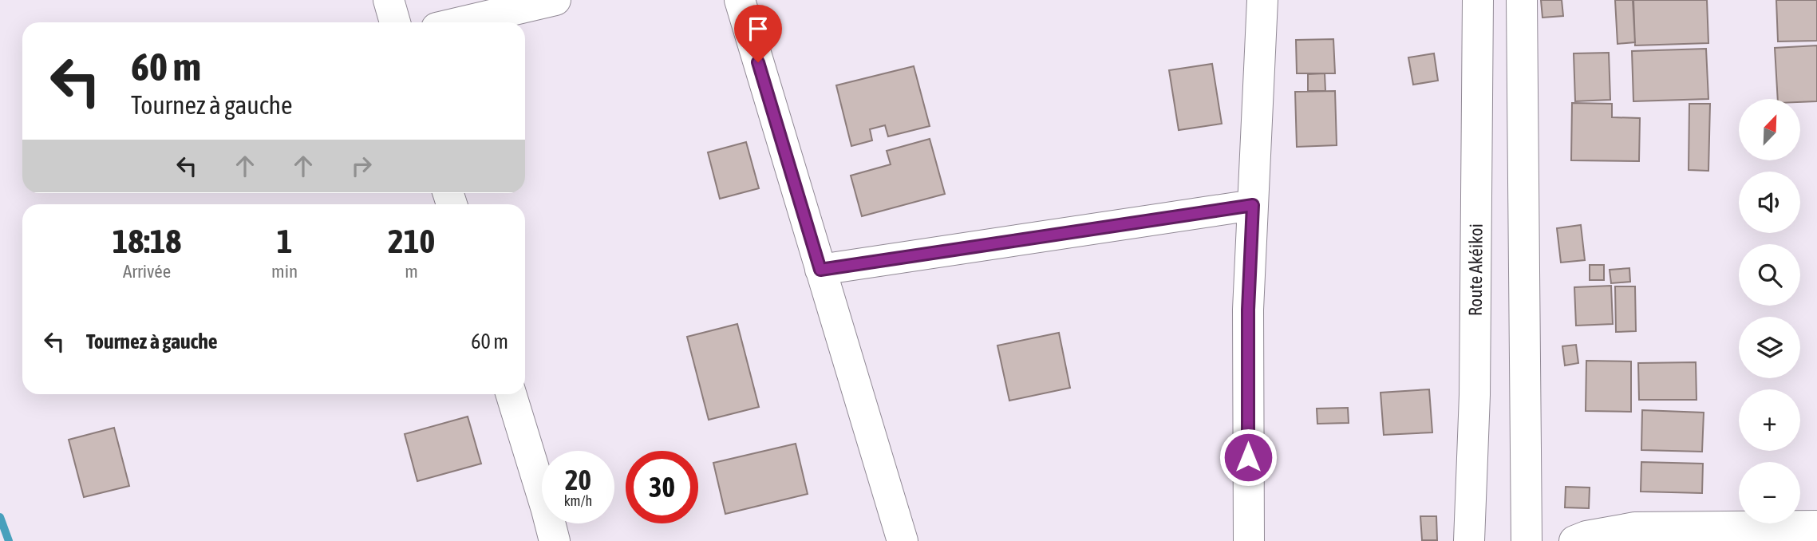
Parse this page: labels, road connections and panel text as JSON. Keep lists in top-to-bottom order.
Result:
{
  "streets": {
    "street": ["Route Akéikoi"]
  },
  "north": "top right",
  "page": {
    "turn": ["60 m", "Tournez à gauche"],
    "map_buttons": ["+", "−"],
    "eta": [
      "18:18",
      "Arrivée",
      "1",
      "min",
      "210",
      "m"
    ],
    "list": [
      {
        "name": "Tournez à gauche",
        "value": "60 m"
      }
    ],
    "speed": "20 km/h",
    "limit": "30"
  }
}
